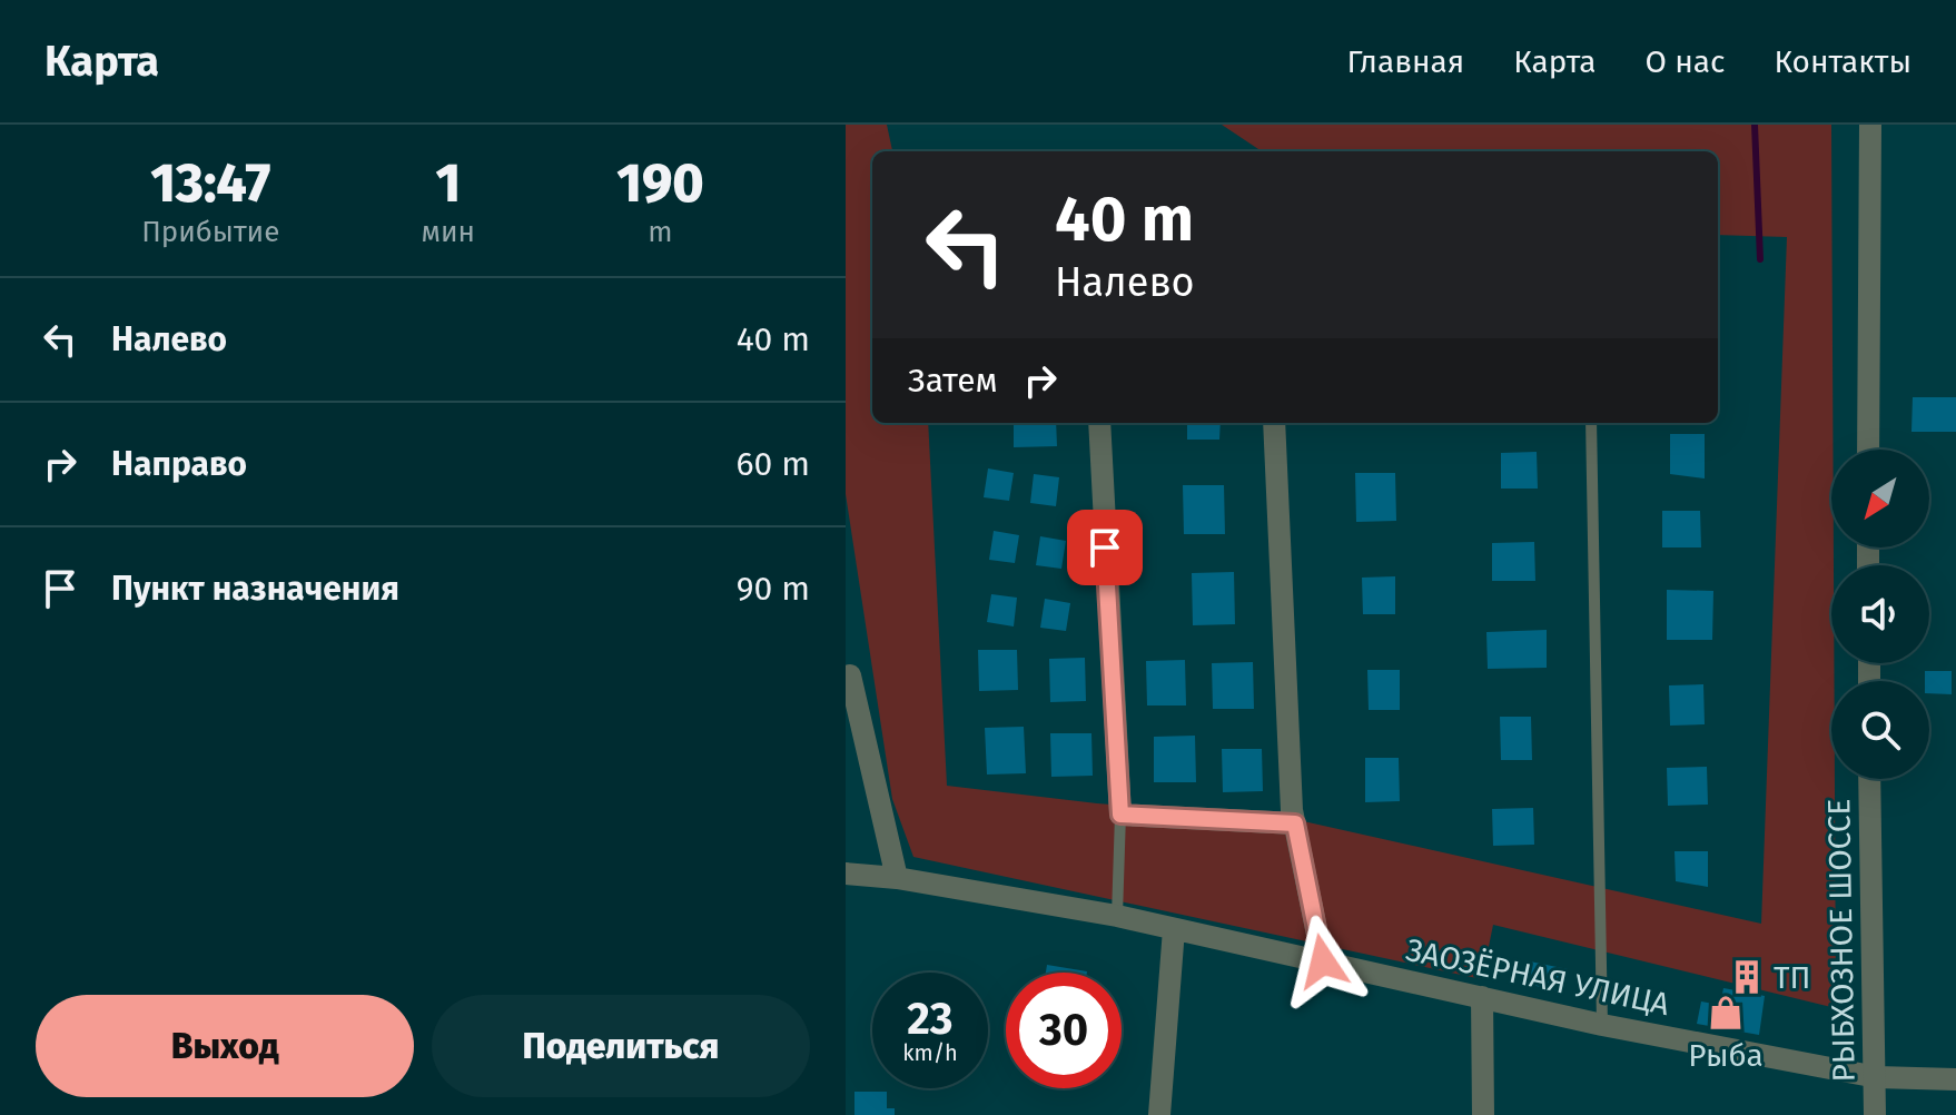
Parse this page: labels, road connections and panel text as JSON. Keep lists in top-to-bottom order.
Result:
{
  "streets": {
    "street": ["РЫБХОЗНОЕ ШОССЕ", "ЗАОЗЁРНАЯ УЛИЦА"]
  },
  "crossings": [
    ["РЫБХОЗНОЕ ШОССЕ", "ЗАОЗЁРНАЯ УЛИЦА"]
  ],
  "places": {
    "building": ["ТП"],
    "shop": ["Рыба"]
  },
  "north": "bottom left",
  "page": {
    "header": "Карта",
    "nav": [
      "Главная",
      "Карта",
      "О нас",
      "Контакты"
    ],
    "eta": [
      "13:47",
      "Прибытие",
      "1",
      "мин",
      "190",
      "m"
    ],
    "turn": ["40 m", "Налево"],
    "list": [
      {
        "name": "Налево",
        "value": "40 m"
      },
      {
        "name": "Направо",
        "value": "60 m"
      },
      {
        "name": "Пункт назначения",
        "value": "90 m"
      }
    ],
    "then": "Затем",
    "speed": "23 km/h",
    "limit": "30",
    "buttons": ["Выход", "Поделиться"]
  }
}
